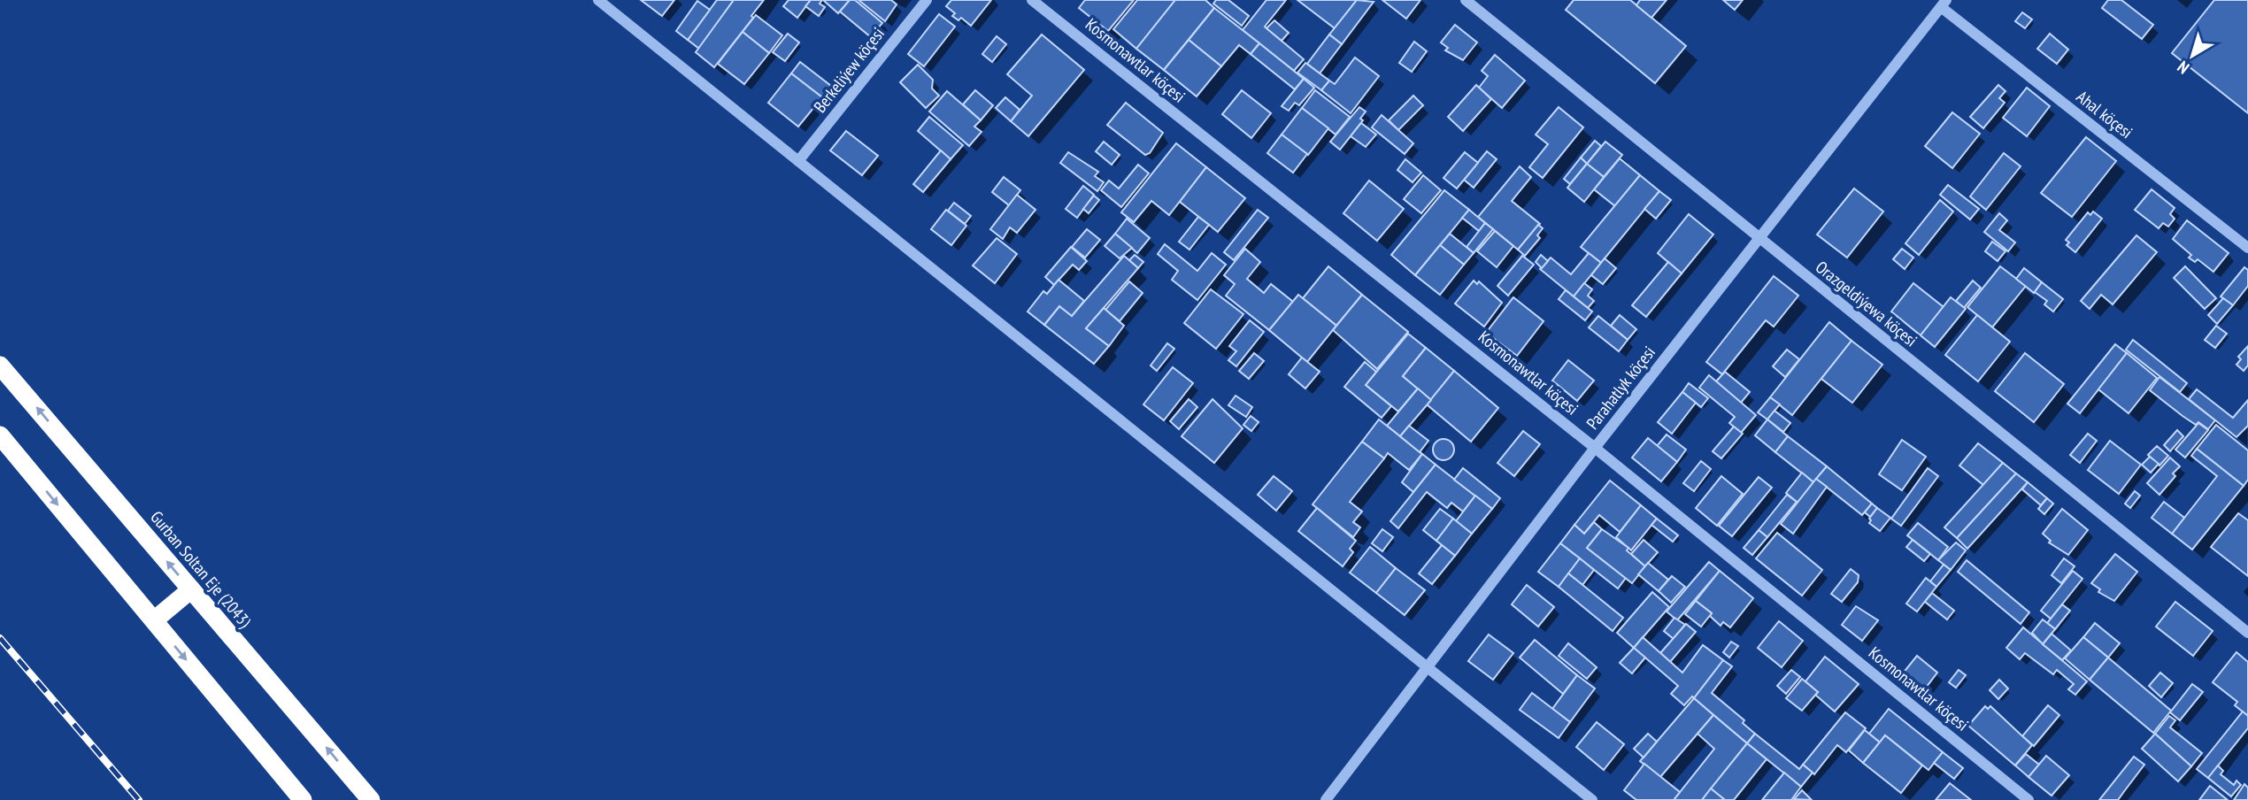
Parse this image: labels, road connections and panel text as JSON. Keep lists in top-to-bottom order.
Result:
{
  "streets": {
    "highway": ["Gurban Soltan Eje (2043)"],
    "street": [
      "Kosmonawtlar köçesi",
      "Berkeliýew köçesi",
      "Ahal köçesi",
      "Orazgeldiýewa köçesi",
      "Parahatlyk köçesi"
    ]
  },
  "crossings": [
    ["Kosmonawtlar köçesi", "Parahatlyk köçesi"],
    ["Ahal köçesi", "Parahatlyk köçesi"],
    ["Orazgeldiýewa köçesi", "Parahatlyk köçesi"]
  ],
  "north": "bottom left"
}
